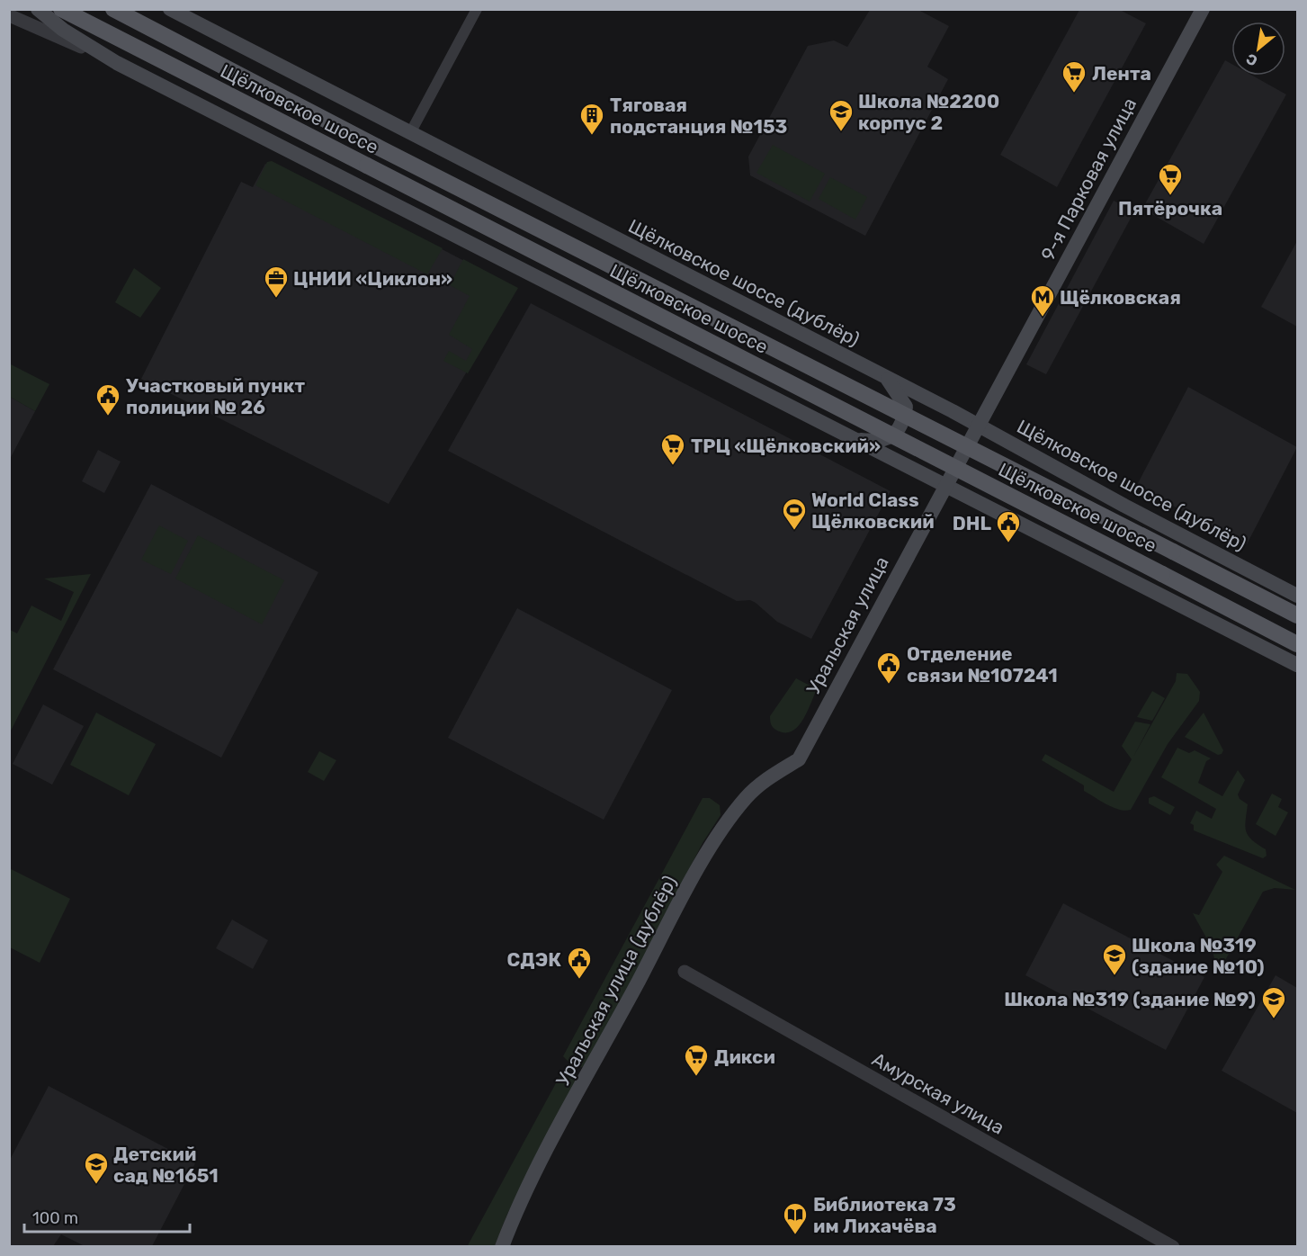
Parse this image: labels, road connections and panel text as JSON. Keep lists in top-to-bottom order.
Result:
{
  "streets": {
    "main road": [
      "Щёлковское шоссе",
      "9-я Парковая улица",
      "Щёлковское шоссе (дублёр)",
      "Уральская улица",
      "Уральская улица (дублёр)"
    ],
    "street": ["Амурская улица"]
  },
  "crossings": [
    ["9-я Парковая улица", "Щёлковское шоссе (дублёр)"],
    ["9-я Парковая улица", "Уральская улица"],
    ["Щёлковское шоссе (дублёр)", "Уральская улица"],
    ["Уральская улица", "Уральская улица (дублёр)"]
  ],
  "places": {
    "supermarket": [
      "Лента",
      "Пятёрочка",
      "ТРЦ «Щёлковский»",
      "Дикси"
    ],
    "school or university": [
      "Школа №2200 корпус 2",
      "Школа №319 (здание №10)",
      "Школа №319 (здание №9)",
      "Детский сад №1651"
    ],
    "building": ["Тяговая подстанция №153"],
    "office": ["ЦНИИ «Циклон»"],
    "metro station": ["Щёлковская"],
    "public building": [
      "Участковый пункт полиции № 26",
      "DHL",
      "Отделение связи №107241",
      "СДЭК"
    ],
    "sports": ["World Class Щёлковский"],
    "library": ["Библиотека 73 им Лихачёва"]
  },
  "scale_bar": "100 m",
  "north": "bottom left"
}
